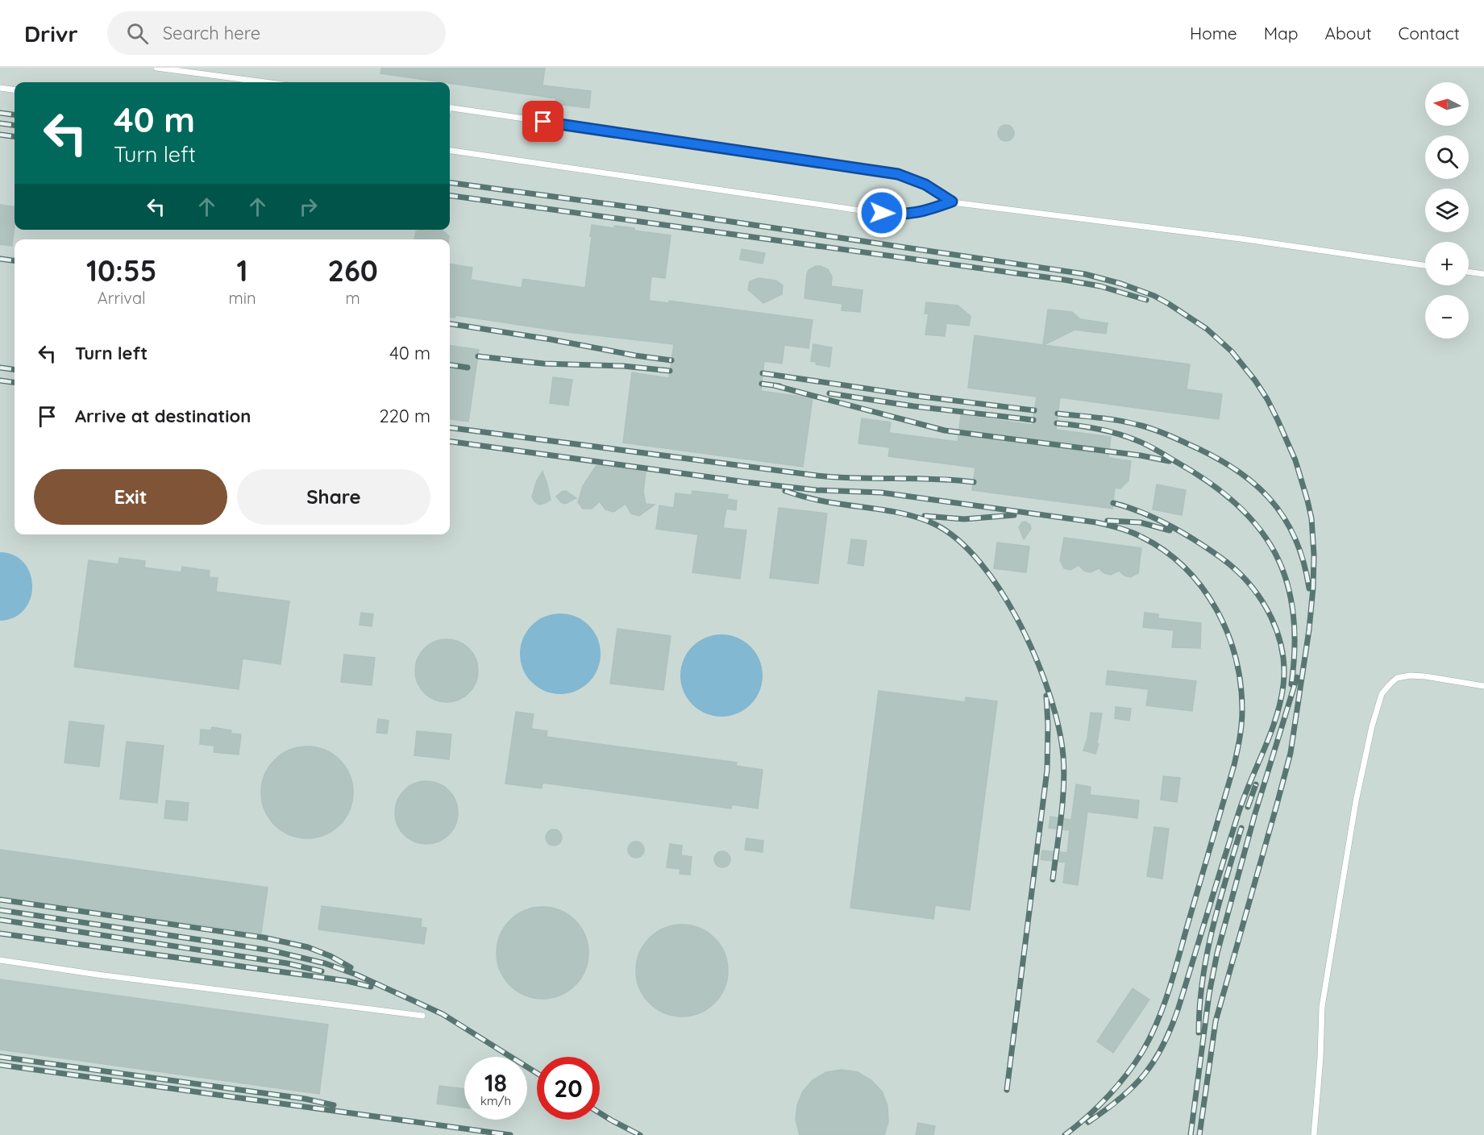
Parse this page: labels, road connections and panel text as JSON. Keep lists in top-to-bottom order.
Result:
{
  "north": "left",
  "page": {
    "header": "Drivr",
    "search": "Search here",
    "nav": [
      "Home",
      "Map",
      "About",
      "Contact"
    ],
    "map_buttons": ["+", "−"],
    "turn": ["40 m", "Turn left"],
    "eta": [
      "10:55",
      "Arrival",
      "1",
      "min",
      "260",
      "m"
    ],
    "list": [
      {
        "name": "Turn left",
        "value": "40 m"
      },
      {
        "name": "Arrive at destination",
        "value": "220 m"
      }
    ],
    "buttons": ["Exit", "Share"],
    "speed": "18 km/h",
    "limit": "20"
  }
}
